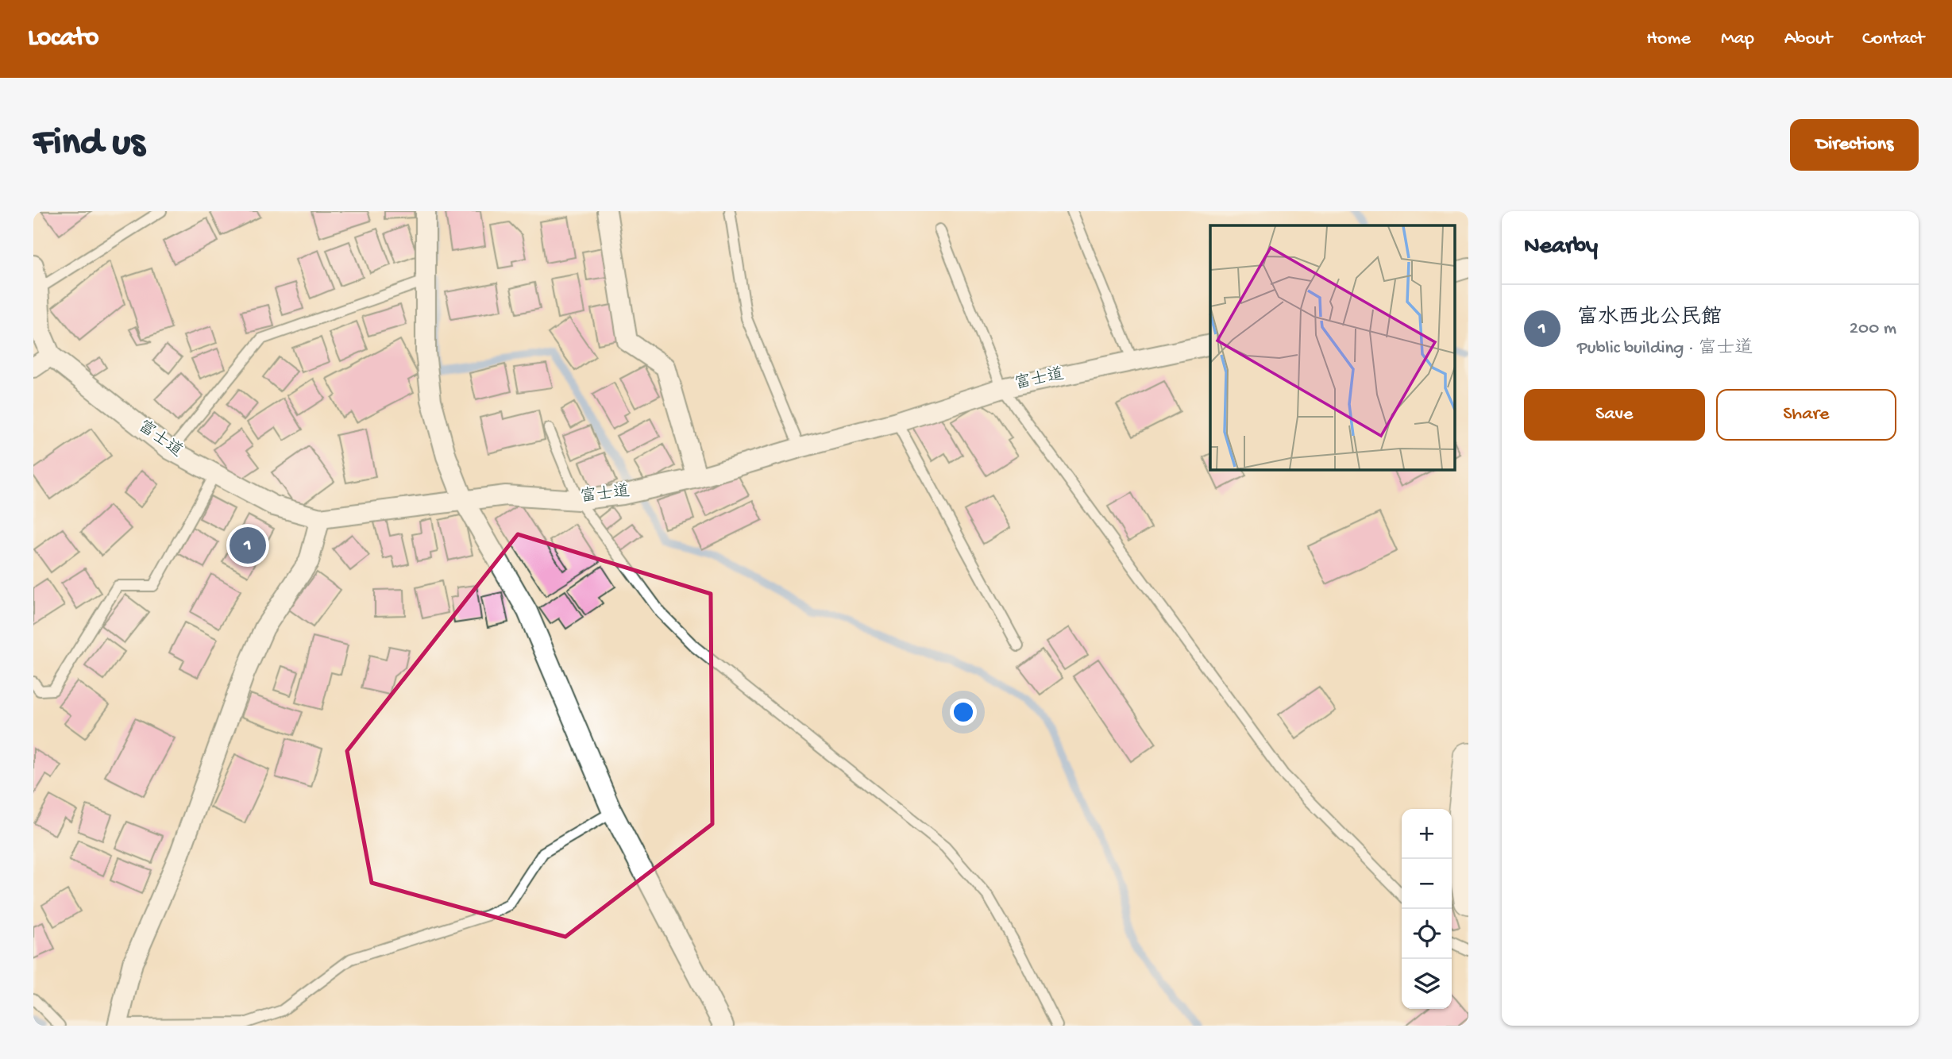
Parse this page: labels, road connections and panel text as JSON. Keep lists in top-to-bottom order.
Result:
{
  "streets": {
    "street": ["富士道"]
  },
  "page": {
    "header": "Locato",
    "nav": [
      "Home",
      "Map",
      "About",
      "Contact"
    ],
    "buttons": [
      "Directions",
      ["Save", "Share"]
    ],
    "title": "Find us",
    "heading": "Nearby",
    "list": [
      {
        "mark": "1",
        "name": "富水西北公民館",
        "note": "Public building · 富士道",
        "value": "200 m"
      }
    ],
    "pins": "1",
    "map_buttons": ["+", "−"]
  }
}
